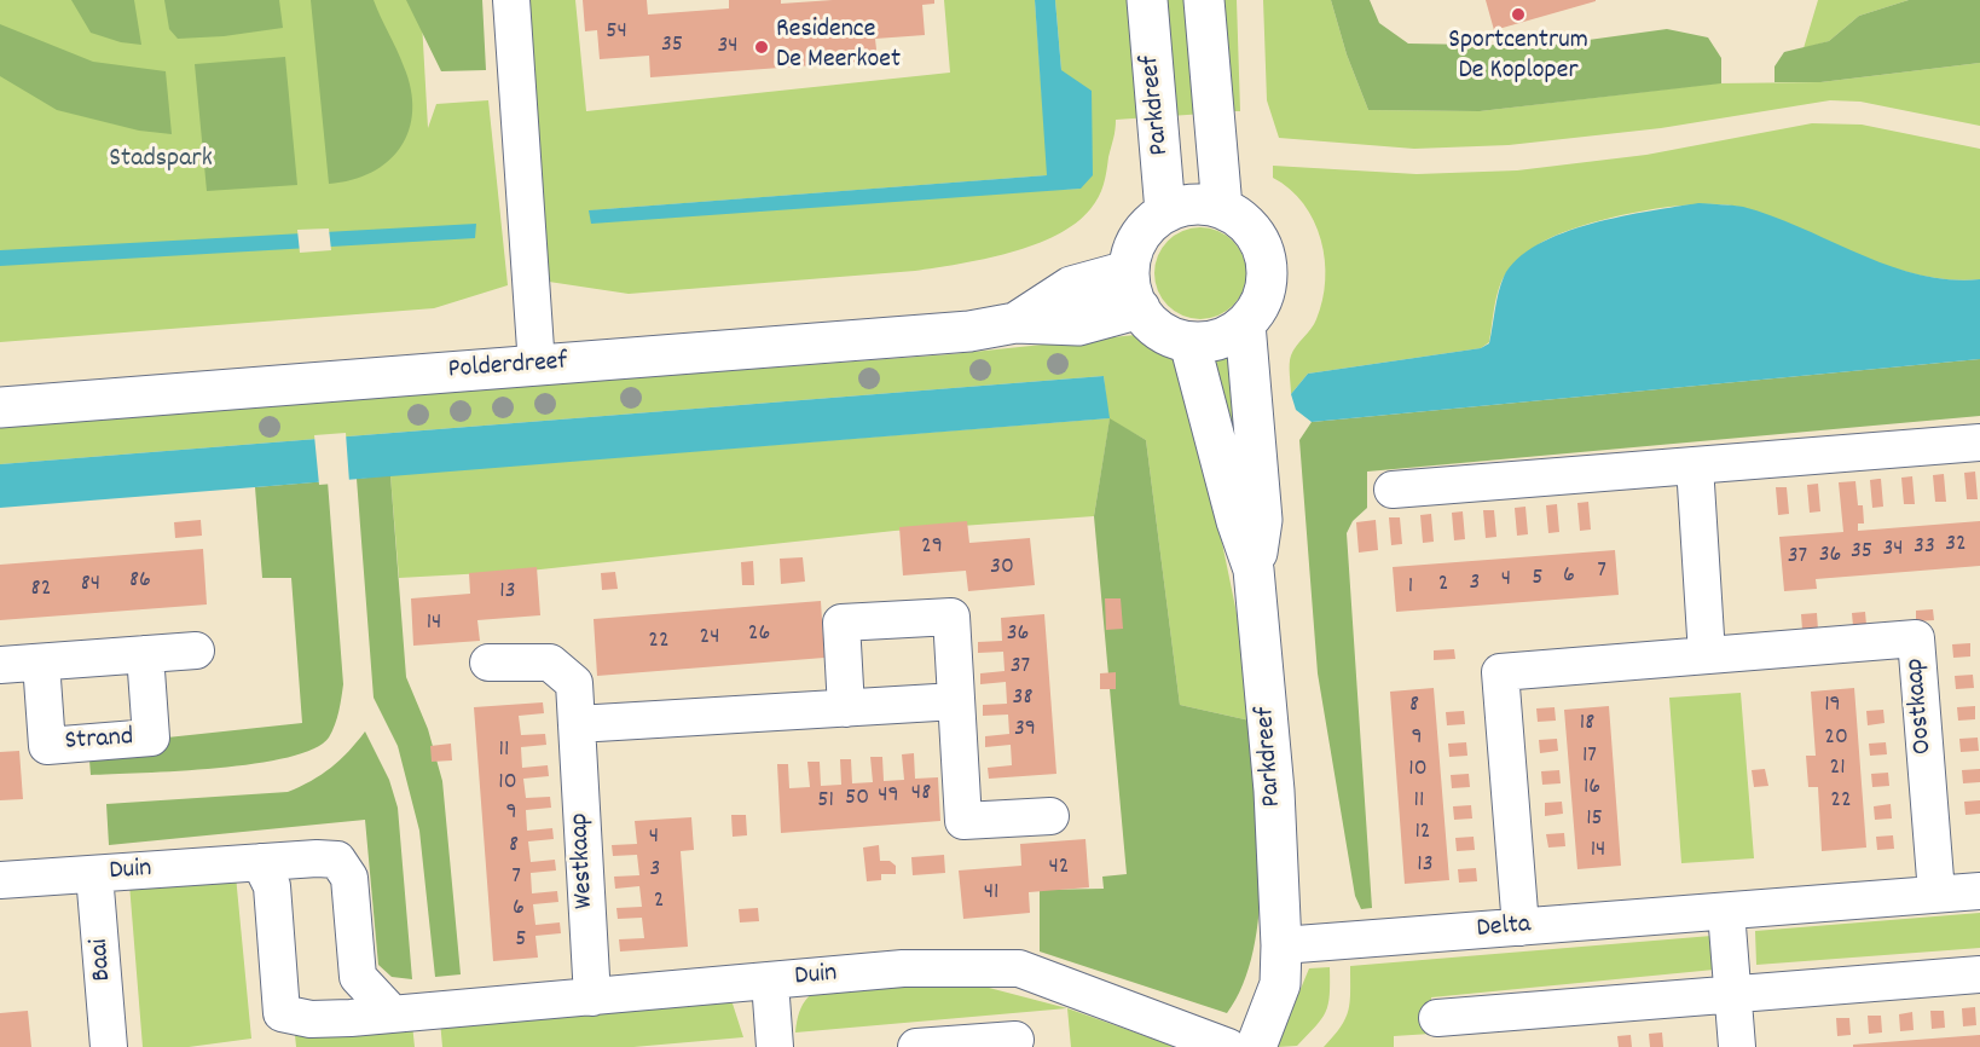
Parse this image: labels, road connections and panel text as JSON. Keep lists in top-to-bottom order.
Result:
{
  "streets": {
    "street": [
      "Parkdreef",
      "Polderdreef",
      "Oostkaap",
      "Strand",
      "Westkaap",
      "Duin",
      "Delta",
      "Baai"
    ]
  },
  "crossings": [
    ["Parkdreef", "Polderdreef"],
    ["Parkdreef", "Delta"],
    ["Oostkaap", "Delta"],
    ["Westkaap", "Duin"],
    ["Duin", "Baai"]
  ],
  "parks": ["Stadspark"],
  "places": ["Sportcentrum De Koploper", "Residence De Meerkoet"],
  "house_numbers": [
    "54",
    "35",
    "34",
    "32",
    "29",
    "33",
    "34",
    "35",
    "36",
    "37",
    "30",
    "7",
    "6",
    "5",
    "4",
    "86",
    "3",
    "84",
    "2",
    "1",
    "82",
    "13",
    "14",
    "26",
    "36",
    "24",
    "22",
    "37",
    "38",
    "8",
    "19",
    "18",
    "39",
    "9",
    "20",
    "11",
    "17",
    "21",
    "10",
    "10",
    "16",
    "48",
    "49",
    "50",
    "51",
    "11",
    "22",
    "9",
    "15",
    "12",
    "4",
    "8",
    "14",
    "13",
    "42",
    "3",
    "7",
    "41",
    "2",
    "6",
    "5"
  ]
}
